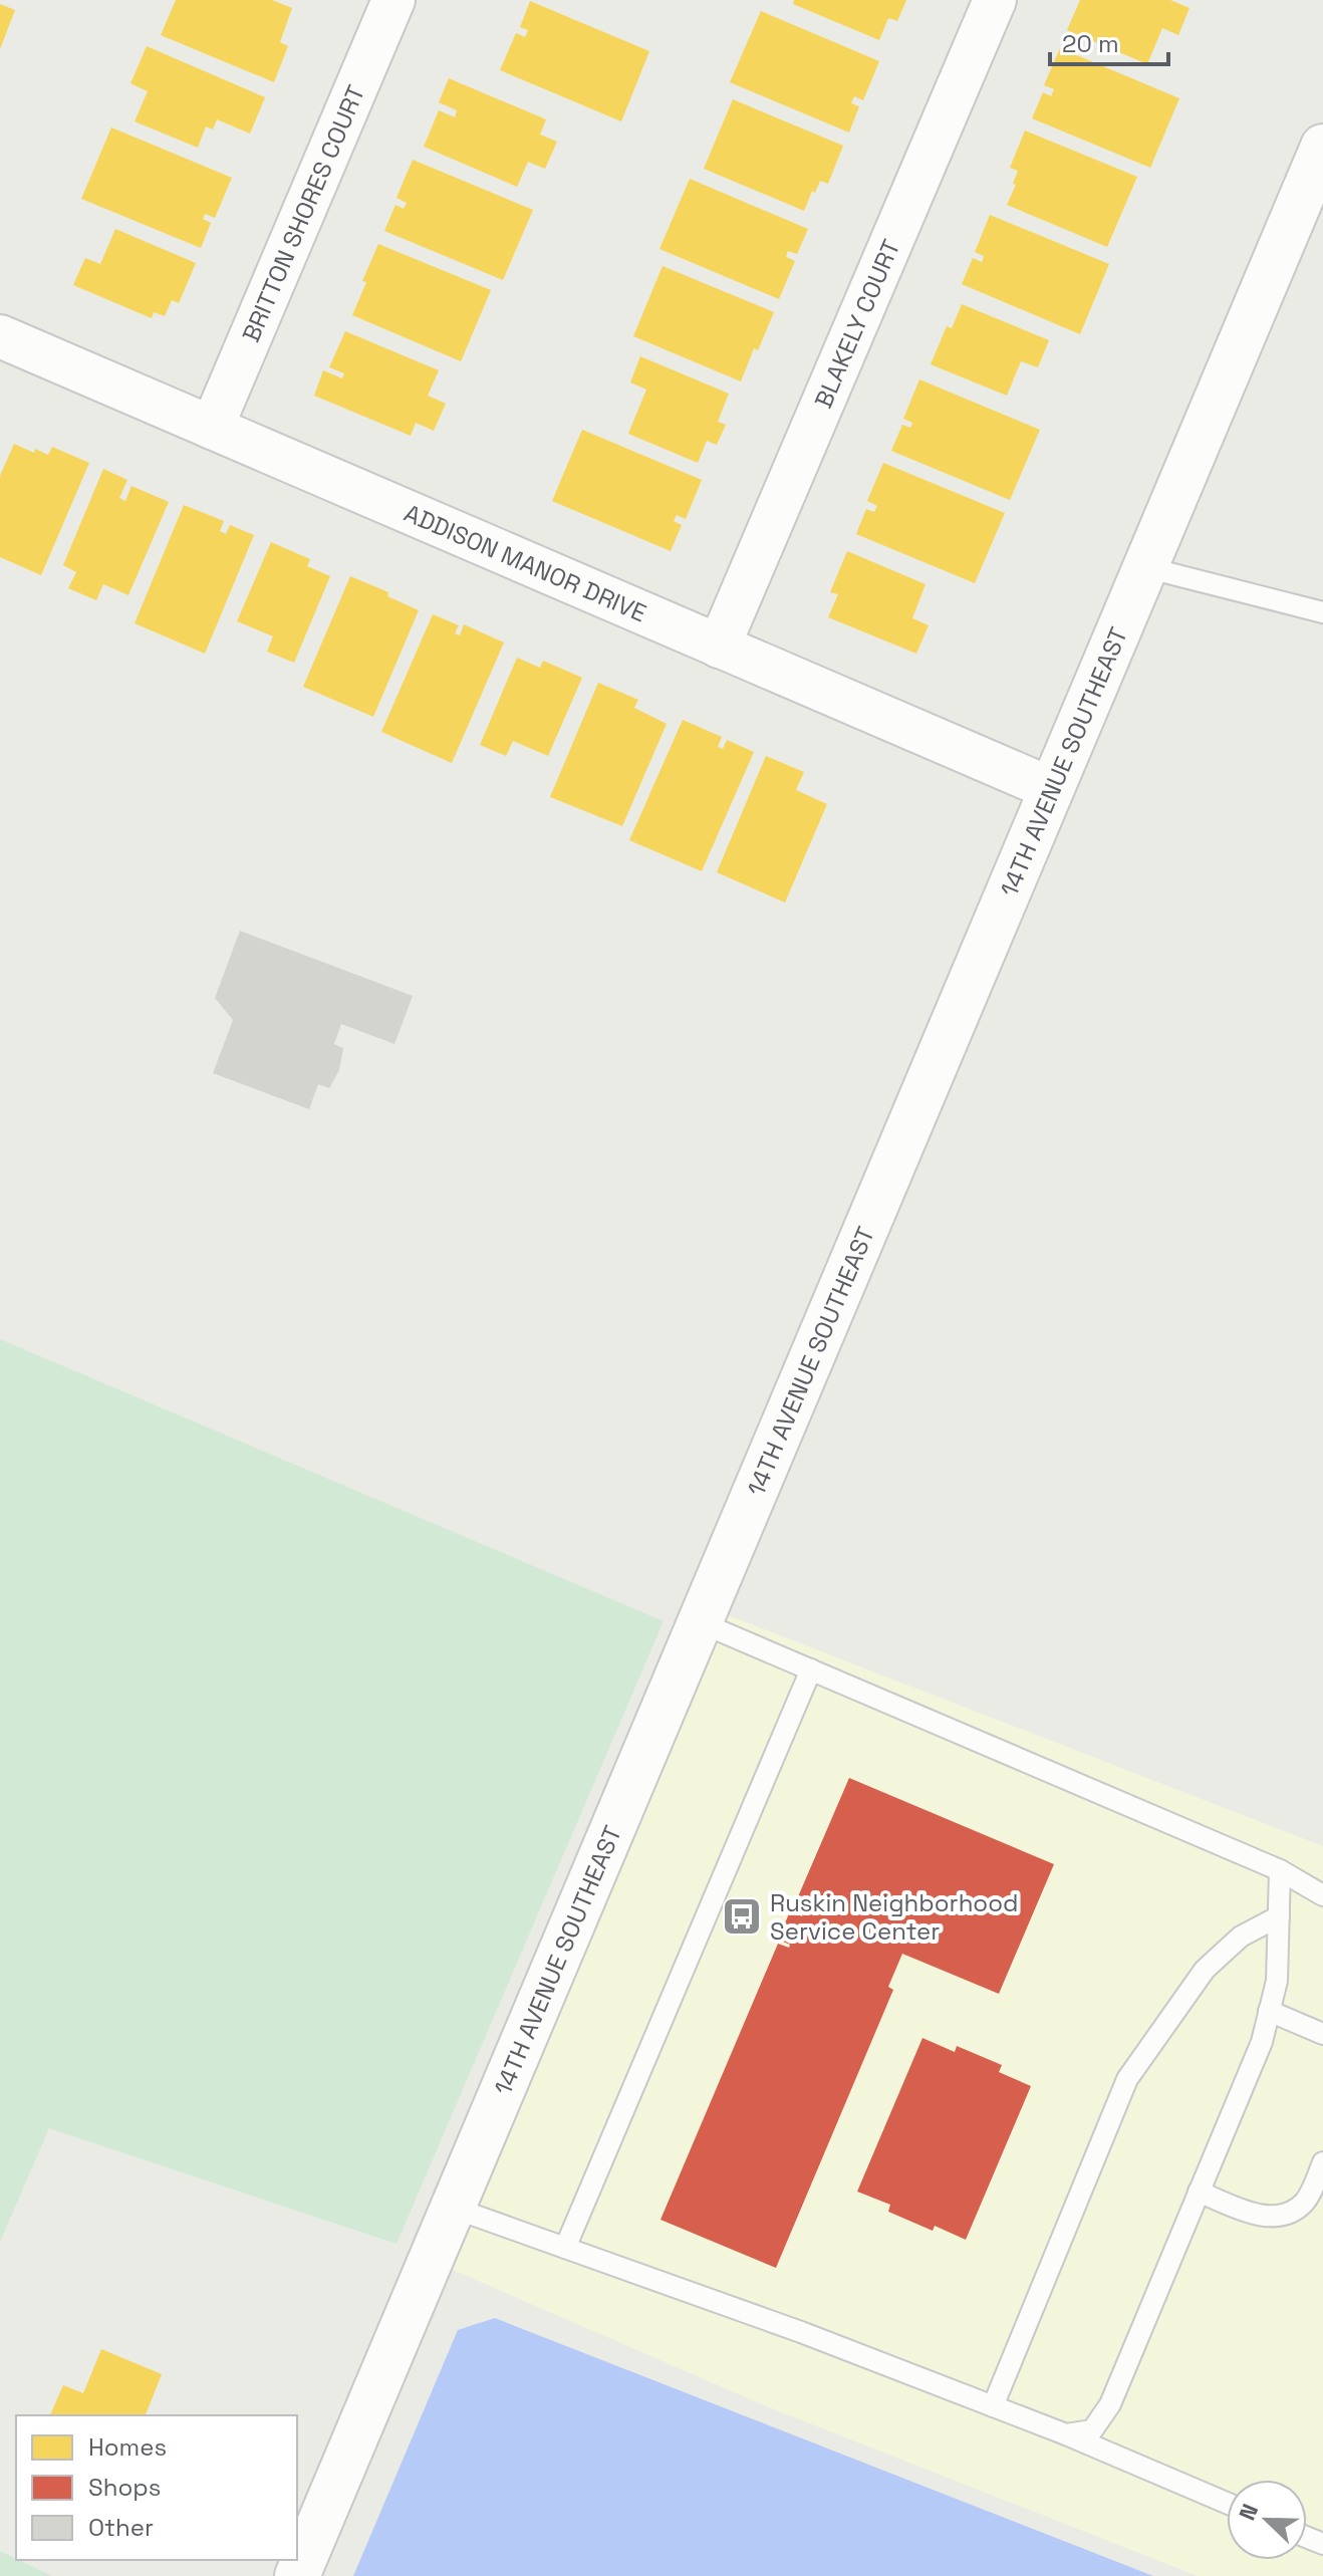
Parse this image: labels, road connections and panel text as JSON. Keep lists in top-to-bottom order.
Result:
{
  "streets": {
    "street": [
      "BRITTON SHORES COURT",
      "BLAKELY COURT",
      "ADDISON MANOR DRIVE",
      "14TH AVENUE SOUTHEAST"
    ]
  },
  "crossings": [
    ["BRITTON SHORES COURT", "ADDISON MANOR DRIVE"],
    ["BLAKELY COURT", "ADDISON MANOR DRIVE"],
    ["ADDISON MANOR DRIVE", "14TH AVENUE SOUTHEAST"]
  ],
  "places": {
    "bus stop": ["Ruskin Neighborhood Service Center"]
  },
  "legend": ["Homes", "Shops", "Other"],
  "scale_bar": "20 m",
  "north": "top left"
}
